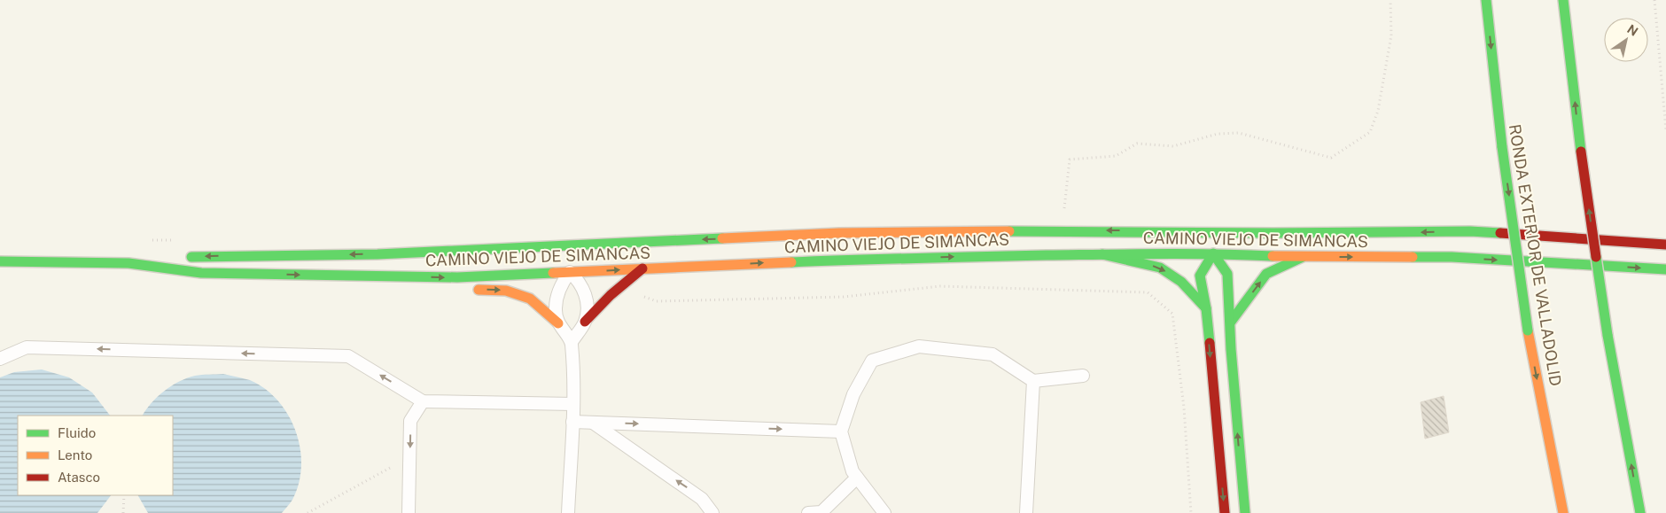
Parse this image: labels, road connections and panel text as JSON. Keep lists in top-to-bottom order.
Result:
{
  "streets": {
    "main road": ["CAMINO VIEJO DE SIMANCAS", "RONDA EXTERIOR DE VALLADOLID"]
  },
  "legend": ["Fluido", "Lento", "Atasco"],
  "north": "top right"
}
